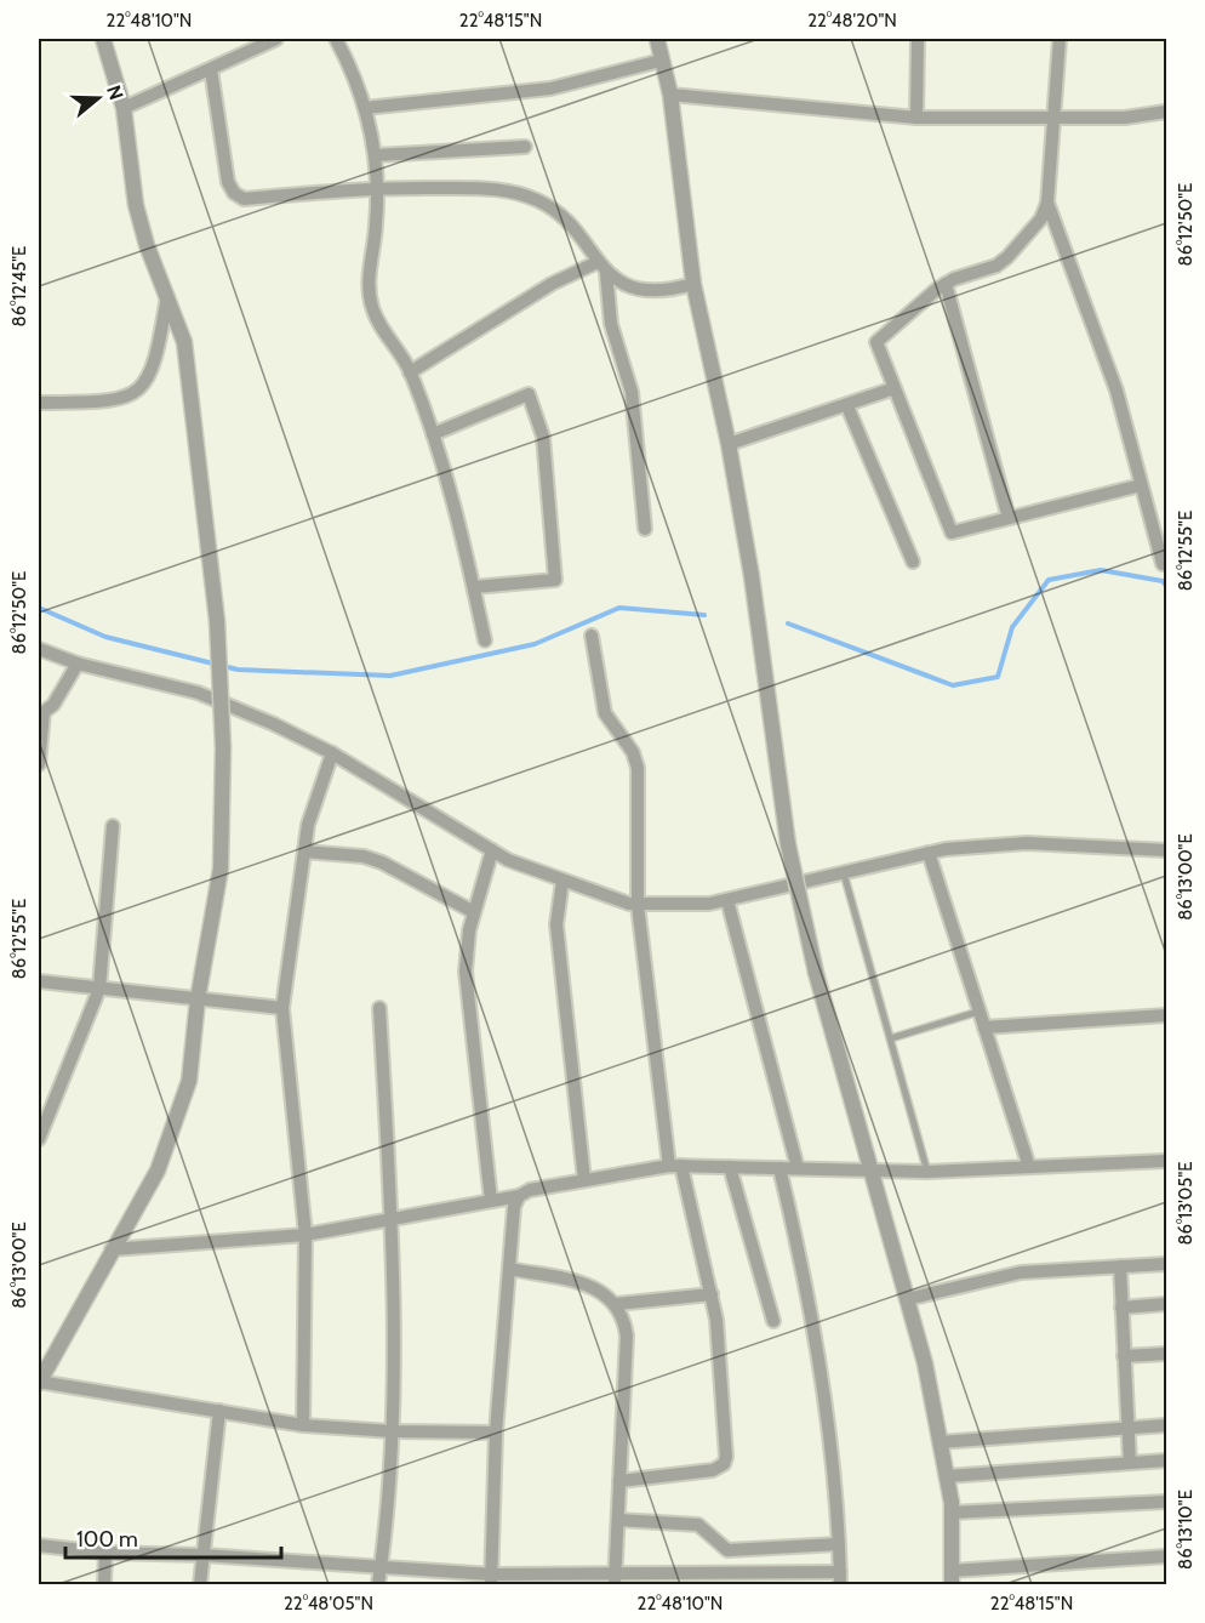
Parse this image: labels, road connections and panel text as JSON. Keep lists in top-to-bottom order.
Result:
{
  "scale_bar": "100 m",
  "north": "right",
  "coordinates": [
    "22°48'10\"N",
    "22°48'15\"N",
    "22°48'20\"N",
    "86°12'50\"E",
    "86°12'45\"E",
    "86°12'55\"E",
    "86°13'00\"E",
    "86°13'05\"E",
    "86°13'10\"E",
    "22°48'05\"N"
  ]
}
